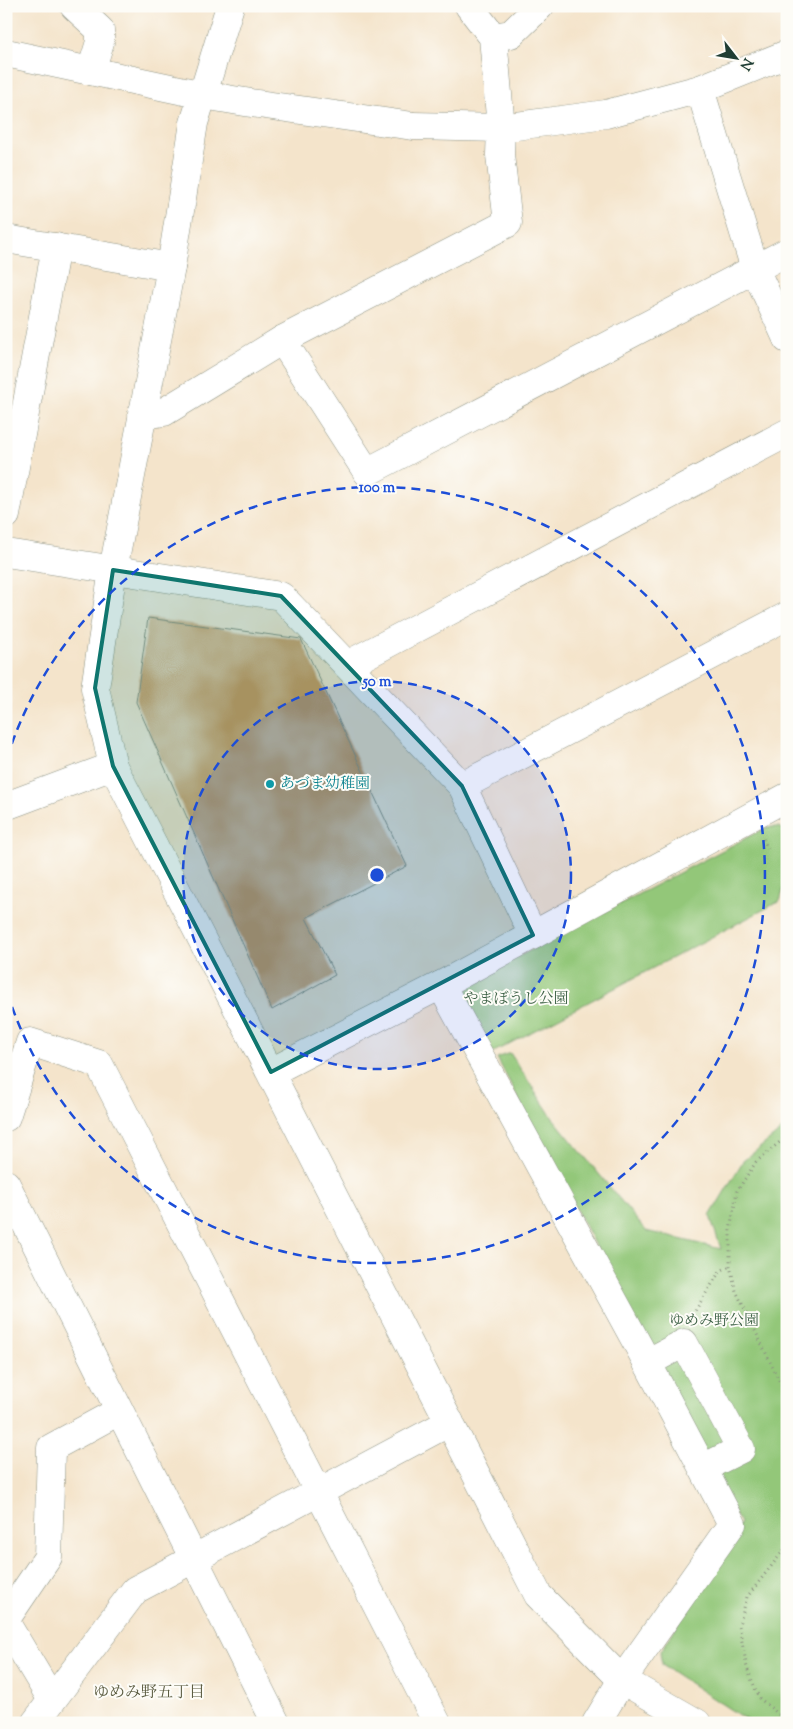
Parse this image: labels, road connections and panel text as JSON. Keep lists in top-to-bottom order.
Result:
{
  "districts": ["ゆめみ野五丁目"],
  "parks": ["やまぼうし公園", "ゆめみ野公園"],
  "places": ["あづま幼稚園"],
  "north": "bottom right",
  "rings": ["100 m", "50 m"]
}
